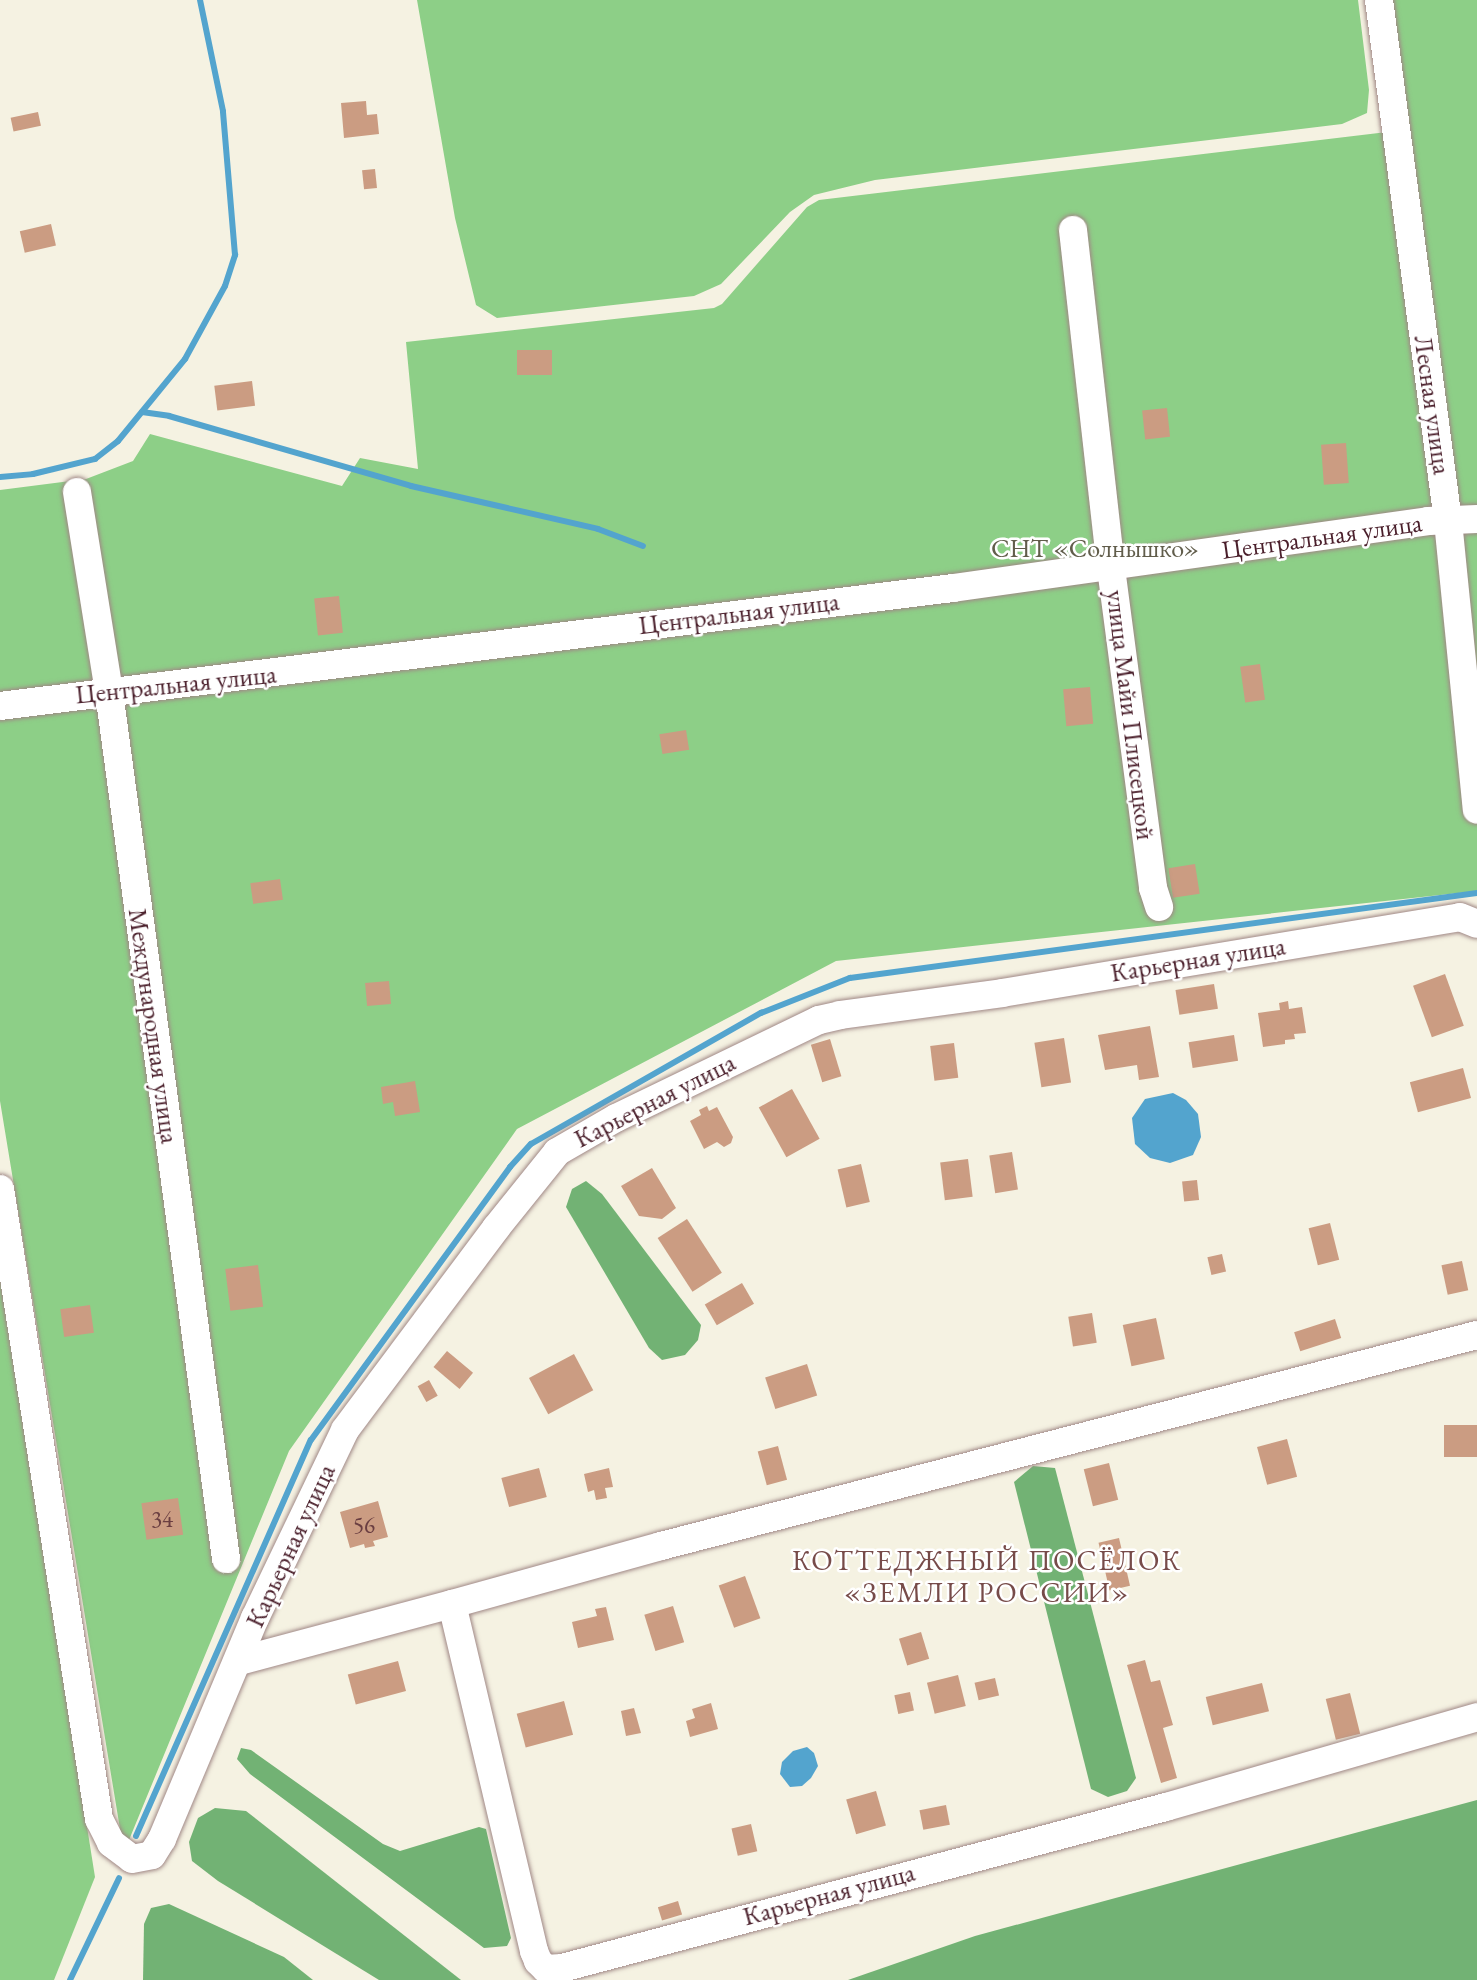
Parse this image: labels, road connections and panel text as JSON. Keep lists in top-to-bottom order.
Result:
{
  "streets": {
    "street": [
      "Лесная улица",
      "Центральная улица",
      "улица Майи Плисецкой",
      "Карьерная улица",
      "Международная улица"
    ]
  },
  "crossings": [
    ["Лесная улица", "Центральная улица"],
    ["Центральная улица", "улица Майи Плисецкой"],
    ["Центральная улица", "Международная улица"]
  ],
  "districts": ["КОТТЕДЖНЫЙ ПОСЁЛОК «ЗЕМЛИ РОССИИ»"],
  "parks": ["СНТ «Солнышко»"],
  "house_numbers": ["34", "56"]
}
